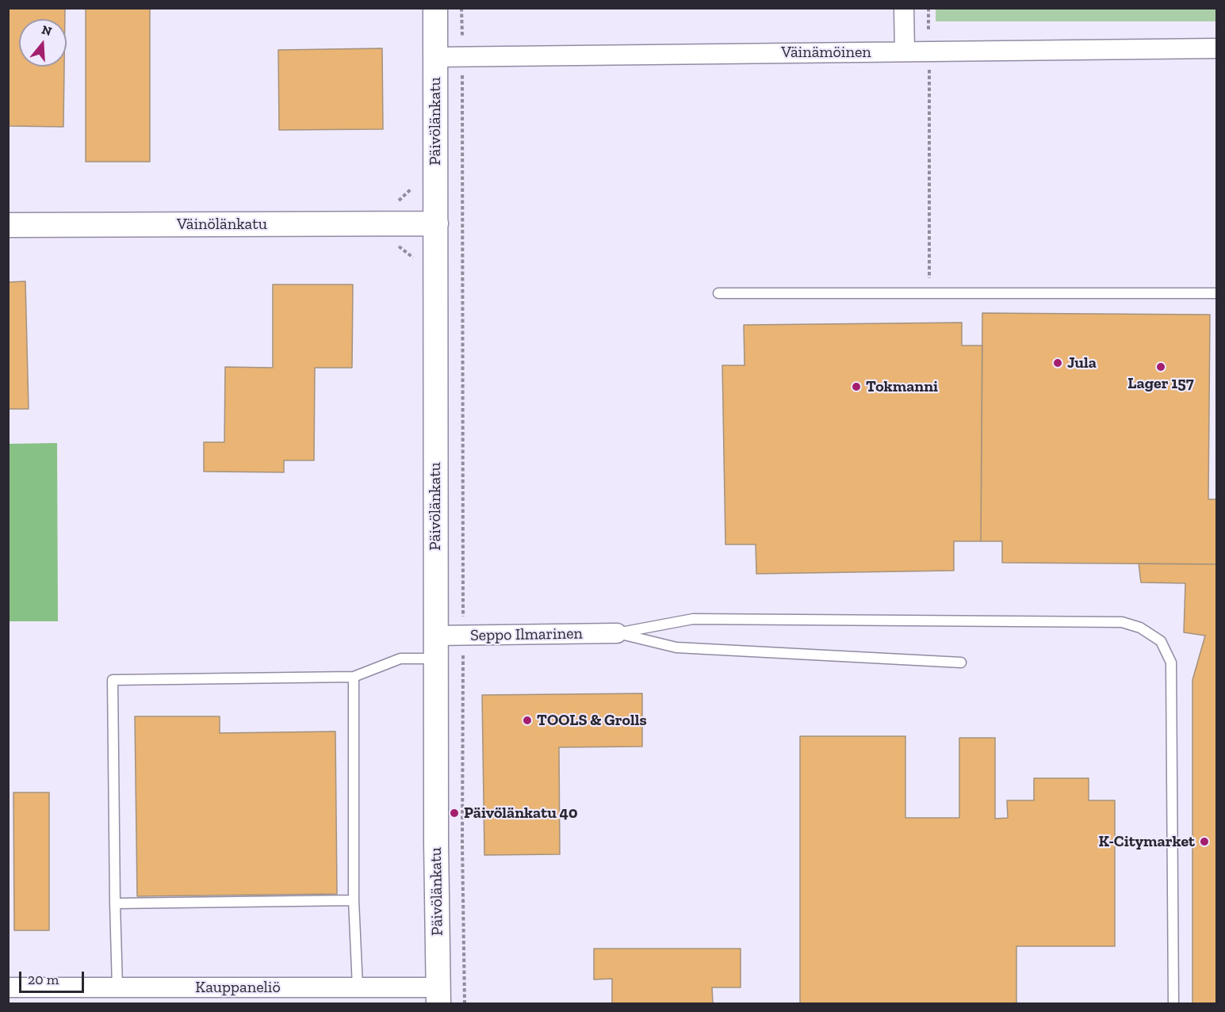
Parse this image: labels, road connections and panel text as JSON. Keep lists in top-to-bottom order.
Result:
{
  "streets": {
    "street": [
      "Väinämöinen",
      "Päivölänkatu",
      "Väinölänkatu",
      "Seppo Ilmarinen",
      "Kauppaneliö"
    ]
  },
  "crossings": [
    ["Väinämöinen", "Päivölänkatu"],
    ["Päivölänkatu", "Väinölänkatu"],
    ["Päivölänkatu", "Seppo Ilmarinen"],
    ["Päivölänkatu", "Kauppaneliö"]
  ],
  "places": [
    "Jula",
    "Lager 157",
    "Tokmanni",
    "TOOLS & Grolls",
    "Päivölänkatu 40",
    "K-Citymarket"
  ],
  "scale_bar": "20 m",
  "north": "top"
}
